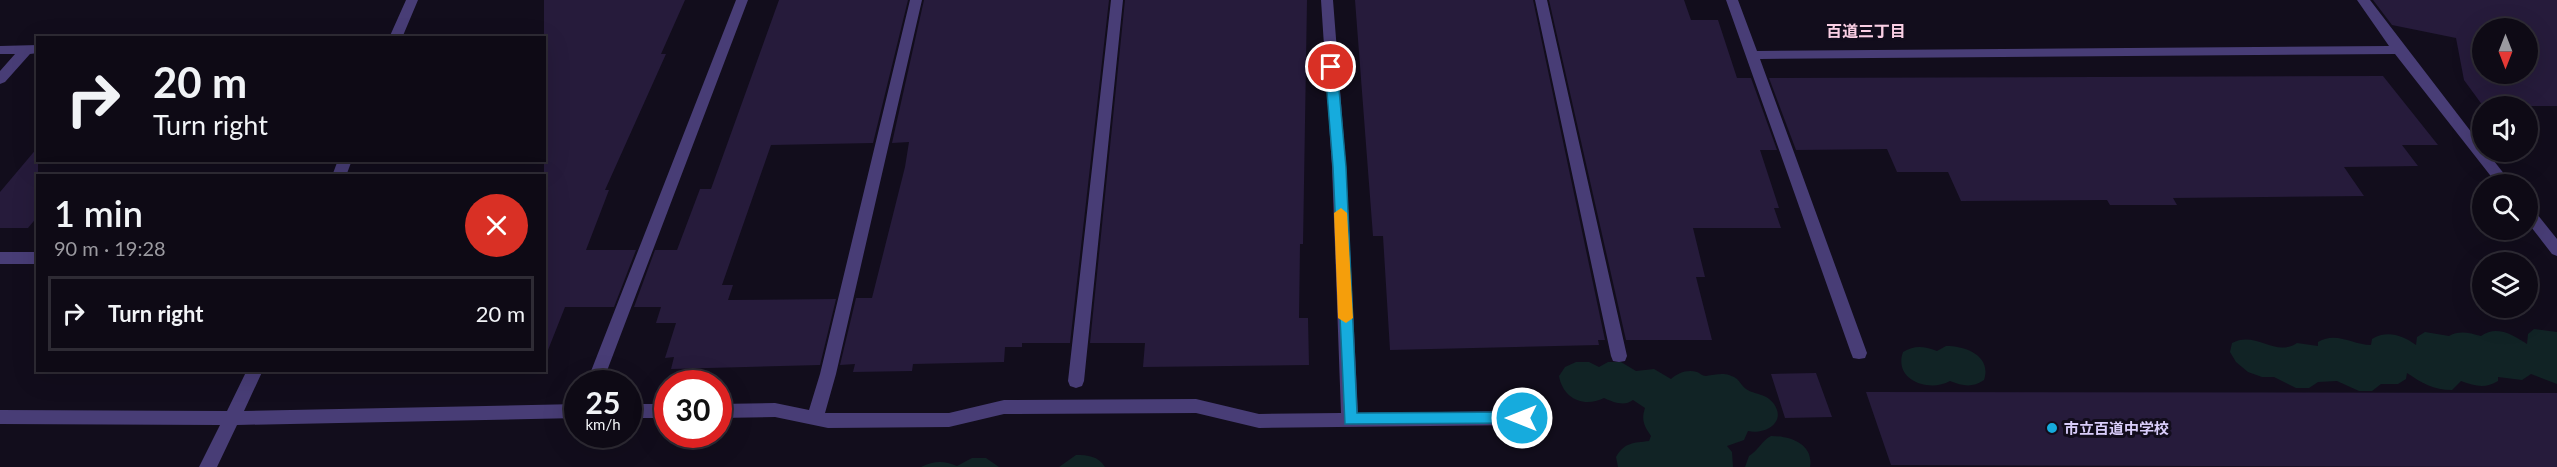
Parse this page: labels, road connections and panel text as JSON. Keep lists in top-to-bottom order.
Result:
{
  "districts": ["百道三丁目"],
  "places": ["市立百道中学校"],
  "north": "bottom",
  "page": {
    "turn": ["20 m", "Turn right"],
    "heading": ["1 min", "90 m · 19:28"],
    "list": [
      {
        "name": "Turn right",
        "value": "20 m"
      }
    ],
    "speed": "25 km/h",
    "limit": "30"
  }
}
